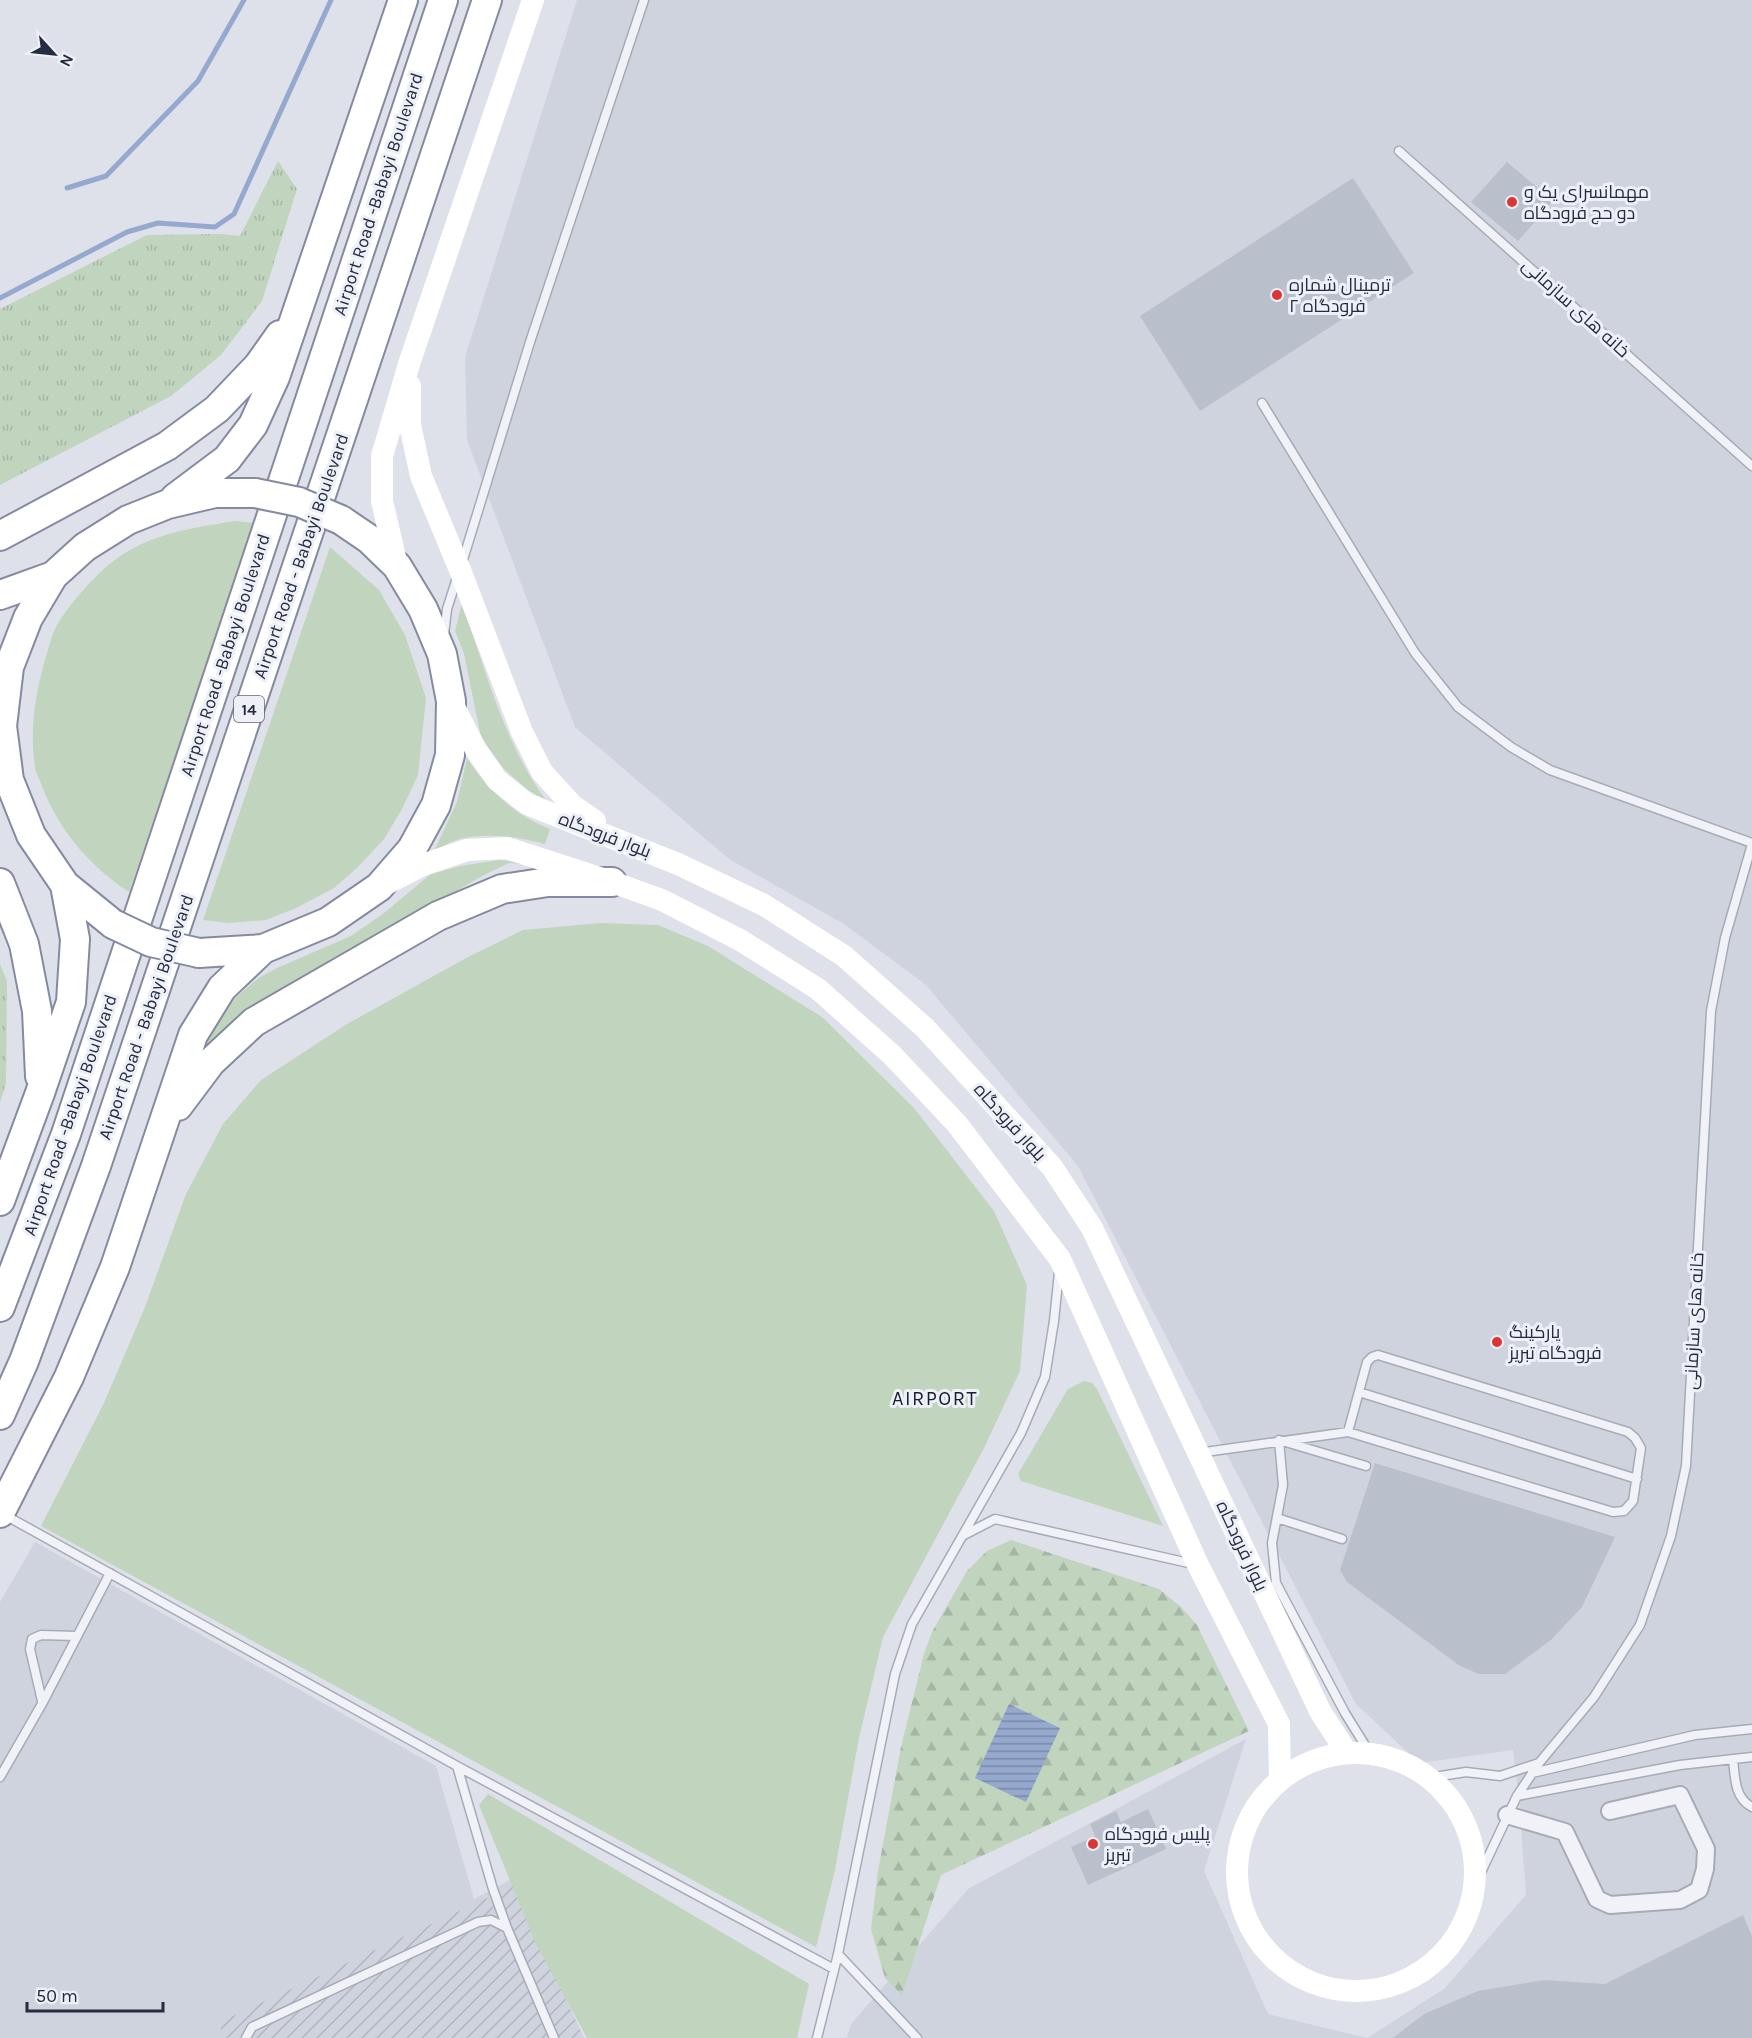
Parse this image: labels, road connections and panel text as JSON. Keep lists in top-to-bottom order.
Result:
{
  "streets": {
    "highway": ["Airport Road -Babayi Boulevard", "Airport Road - Babayi Boulevard", "14"],
    "street": ["بلوار فرودگاه"],
    "lane": ["خانه های سازمانی"]
  },
  "districts": ["AIRPORT"],
  "places": [
    "مهمانسرای یک و دو حج فرودگاه",
    "ترمينال شماره ۲ فرودگاه",
    "پارکینگ فرودگاه تبریز",
    "پلیس فرودگاه تبریز"
  ],
  "scale_bar": "50 m",
  "north": "bottom right"
}
